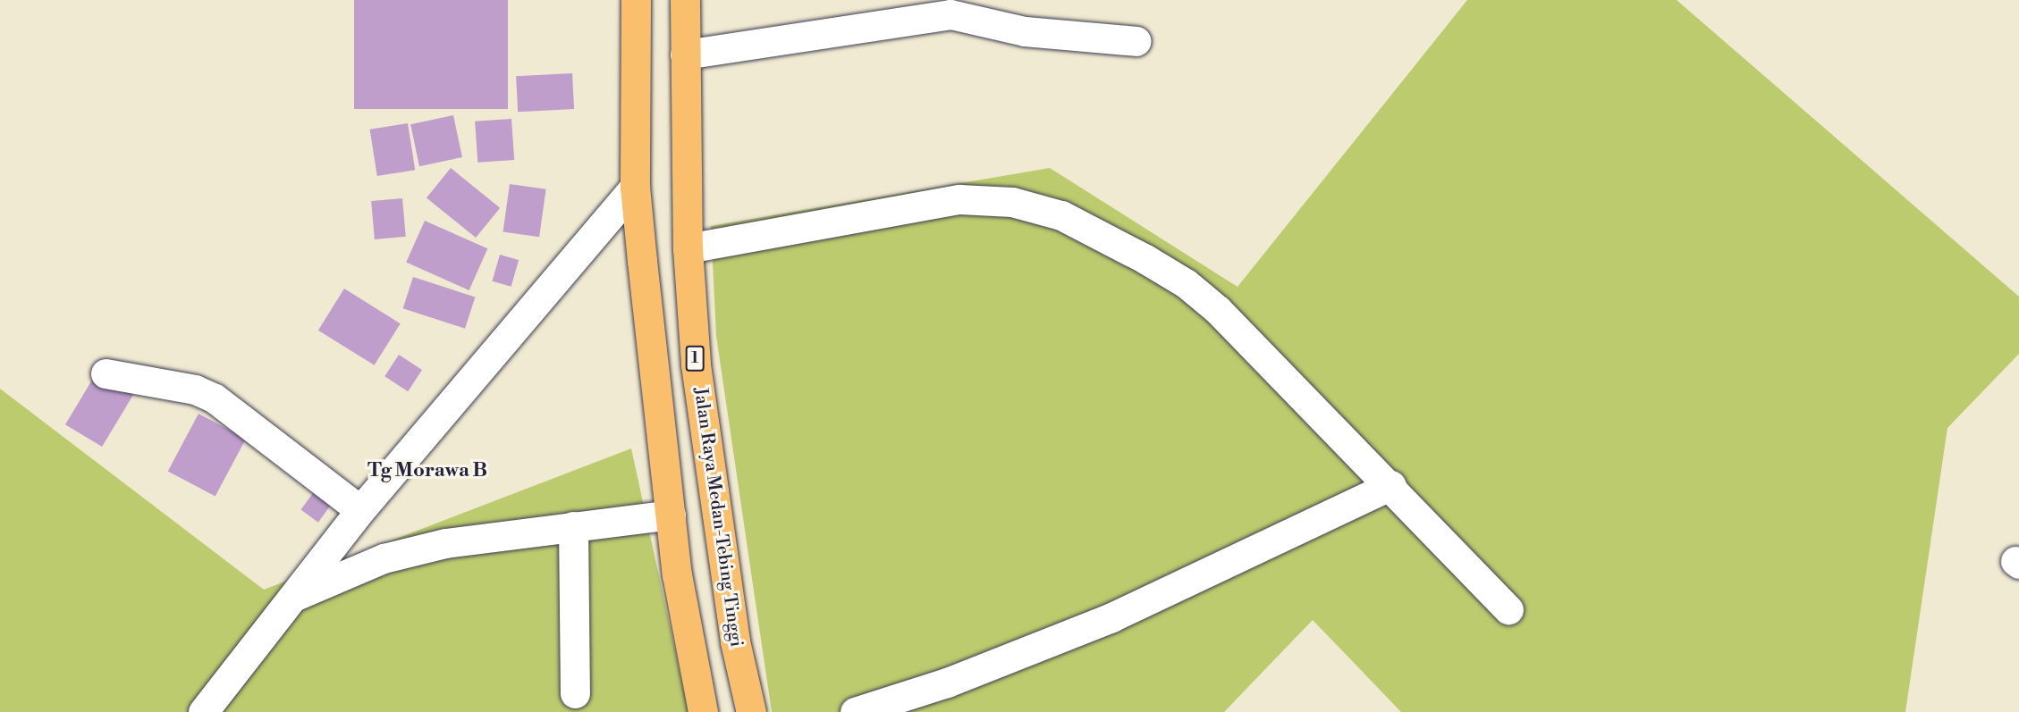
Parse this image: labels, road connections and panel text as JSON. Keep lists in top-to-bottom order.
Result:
{
  "streets": {
    "highway": ["1", "Jalan Raya Medan-Tebing Tinggi"]
  },
  "districts": ["Tg Morawa B"]
}
